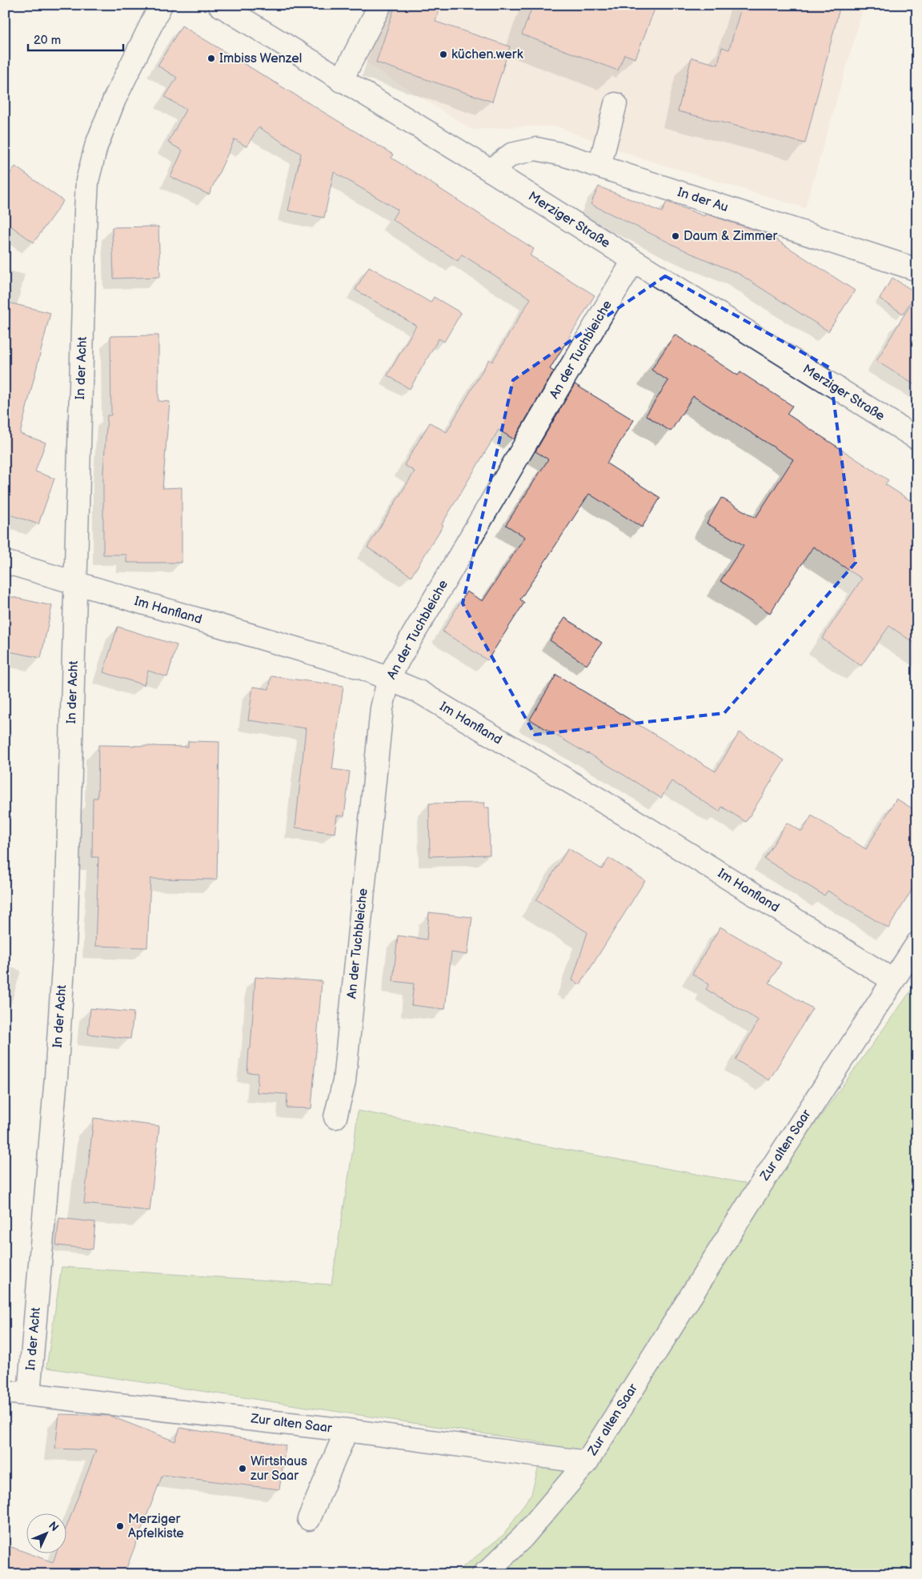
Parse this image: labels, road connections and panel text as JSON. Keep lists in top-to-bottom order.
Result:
{
  "streets": {
    "street": [
      "In der Au",
      "Merziger Straße",
      "An der Tuchbleiche",
      "In der Acht",
      "Im Hanfland",
      "Zur alten Saar"
    ]
  },
  "crossings": [
    ["In der Au", "Merziger Straße"],
    ["Merziger Straße", "An der Tuchbleiche"],
    ["An der Tuchbleiche", "Im Hanfland"],
    ["In der Acht", "Im Hanfland"],
    ["In der Acht", "Zur alten Saar"],
    ["Im Hanfland", "Zur alten Saar"]
  ],
  "places": [
    "küchen.werk",
    "Imbiss Wenzel",
    "Daum & Zimmer",
    "Wirtshaus zur Saar",
    "Merziger Apfelkiste"
  ],
  "scale_bar": "20 m",
  "north": "top right"
}
